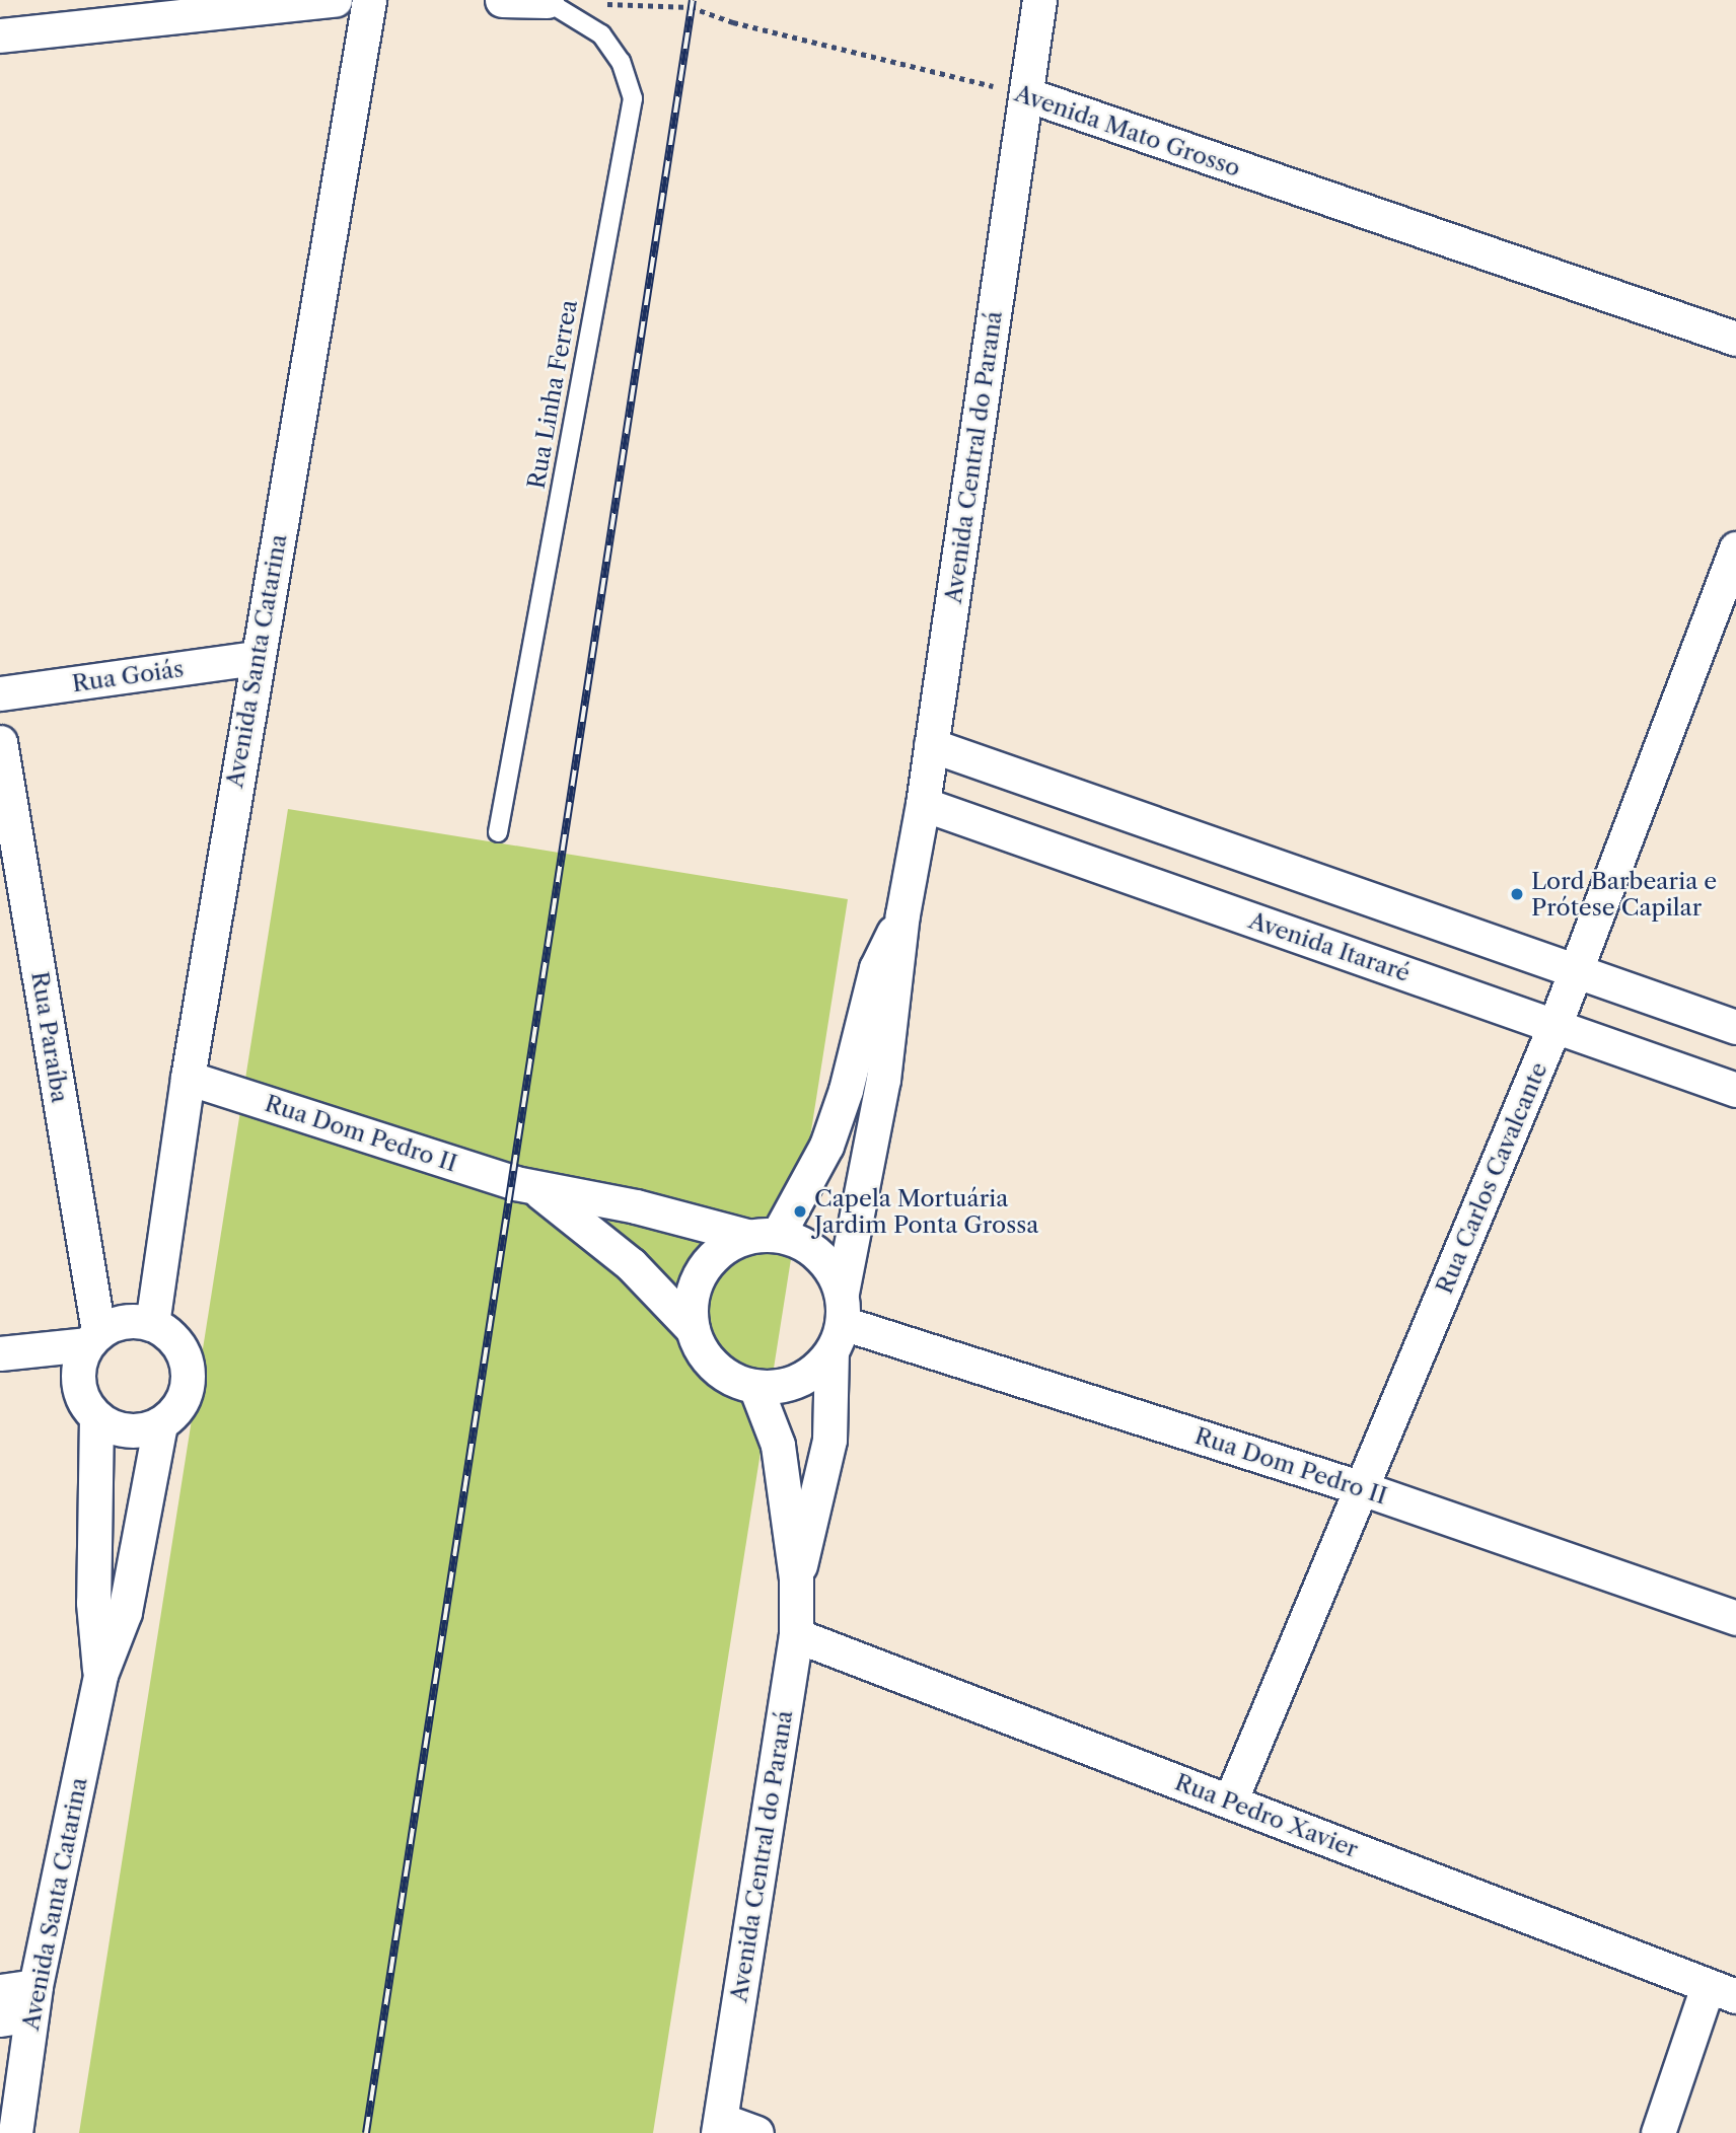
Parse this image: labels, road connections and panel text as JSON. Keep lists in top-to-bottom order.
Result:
{
  "streets": {
    "street": [
      "Avenida Mato Grosso",
      "Avenida Central do Paraná",
      "Avenida Santa Catarina",
      "Rua Goiás",
      "Avenida Itararé",
      "Rua Paraíba",
      "Rua Dom Pedro II",
      "Rua Carlos Cavalcante",
      "Rua Pedro Xavier"
    ],
    "lane": ["Rua Linha Ferrea"]
  },
  "crossings": [
    ["Avenida Mato Grosso", "Rua Linha Ferrea"],
    ["Avenida Mato Grosso", "Avenida Central do Paraná"],
    ["Avenida Central do Paraná", "Avenida Itararé"],
    ["Avenida Central do Paraná", "Rua Dom Pedro II"],
    ["Avenida Central do Paraná", "Rua Pedro Xavier"],
    ["Avenida Santa Catarina", "Rua Goiás"],
    ["Avenida Santa Catarina", "Rua Paraíba"],
    ["Avenida Santa Catarina", "Rua Dom Pedro II"],
    ["Avenida Itararé", "Rua Carlos Cavalcante"],
    ["Rua Dom Pedro II", "Rua Carlos Cavalcante"],
    ["Rua Carlos Cavalcante", "Rua Pedro Xavier"]
  ],
  "places": ["Lord Barbearia e Prótese Capilar", "Capela Mortuária Jardim Ponta Grossa"]
}
